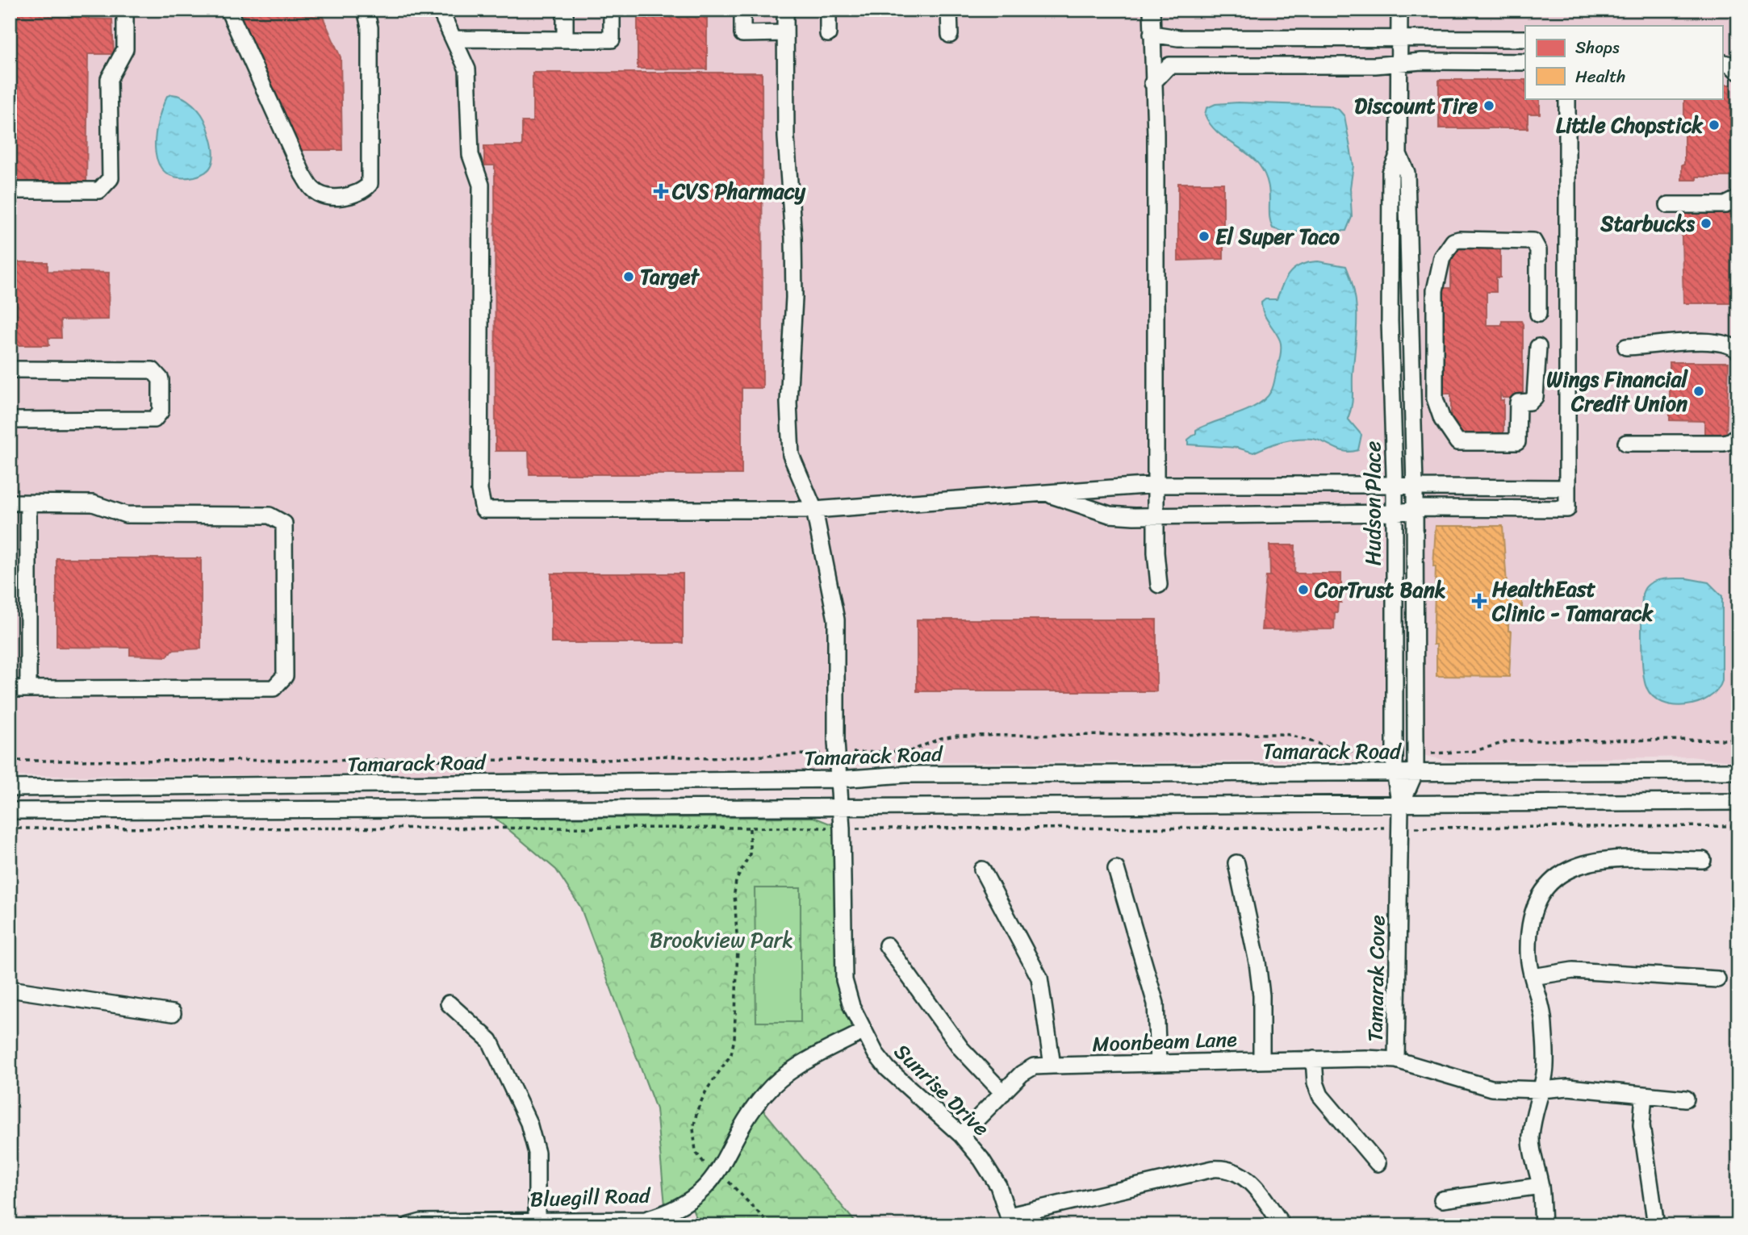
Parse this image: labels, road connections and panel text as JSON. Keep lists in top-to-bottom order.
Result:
{
  "streets": {
    "street": [
      "Hudson Place",
      "Tamarack Road",
      "Tamarak Cove",
      "Moonbeam Lane",
      "Sunrise Drive",
      "Bluegill Road"
    ]
  },
  "crossings": [
    ["Hudson Place", "Tamarack Road"],
    ["Hudson Place", "Tamarak Cove"],
    ["Tamarack Road", "Tamarak Cove"],
    ["Tamarack Road", "Sunrise Drive"],
    ["Tamarak Cove", "Moonbeam Lane"],
    ["Moonbeam Lane", "Sunrise Drive"],
    ["Sunrise Drive", "Bluegill Road"]
  ],
  "parks": ["Brookview Park"],
  "places": {
    "other": [
      "Discount Tire",
      "Little Chopstick",
      "Starbucks",
      "El Super Taco",
      "Target",
      "Wings Financial Credit Union",
      "CorTrust Bank"
    ],
    "health": ["CVS Pharmacy", "HealthEast Clinic - Tamarack"]
  },
  "legend": ["Shops", "Health"]
}
